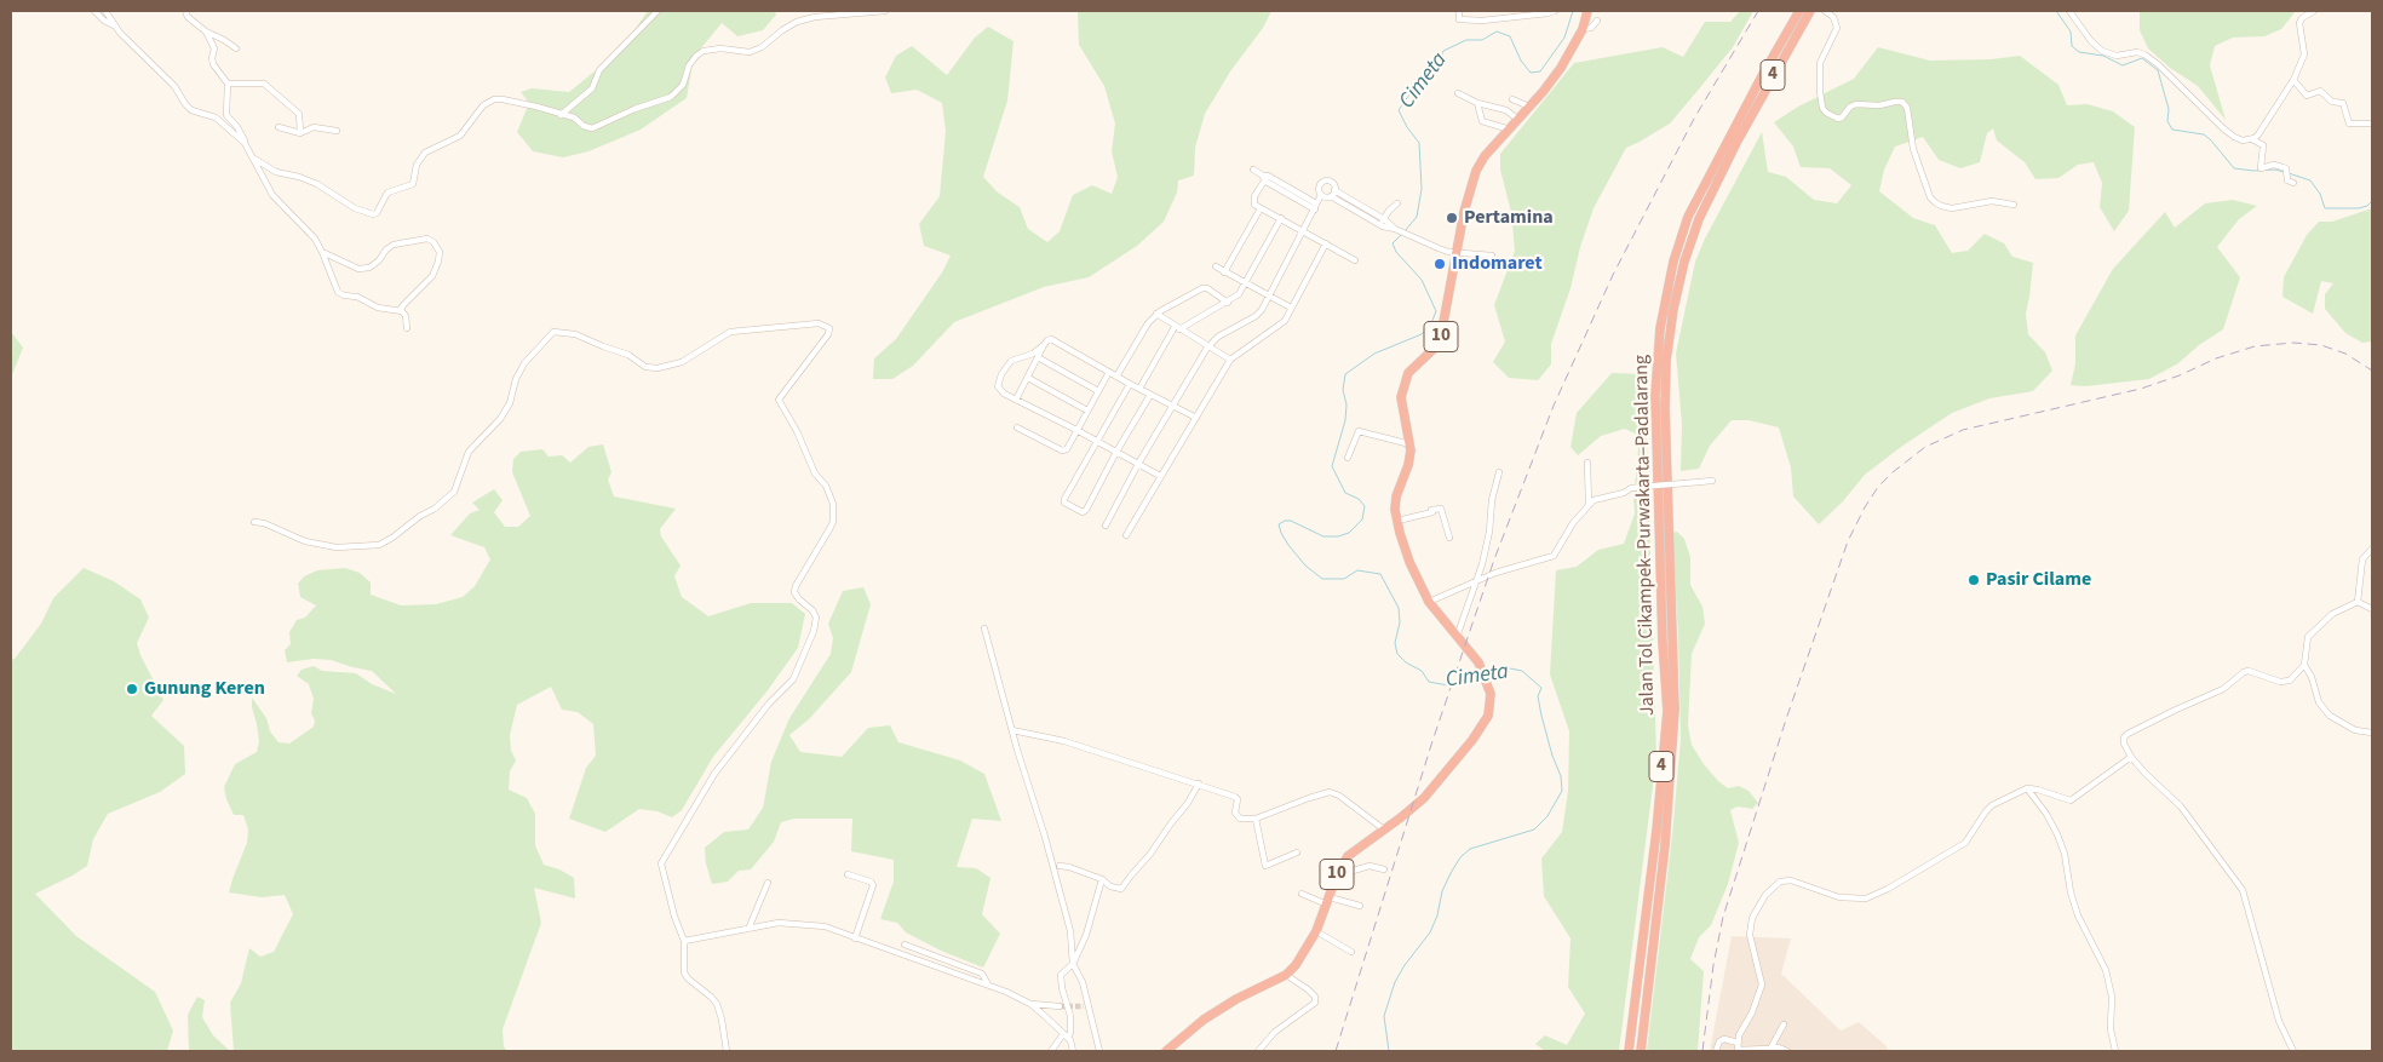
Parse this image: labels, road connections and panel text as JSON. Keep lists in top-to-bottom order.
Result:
{
  "streets": {
    "highway": ["4", "10", "Jalan Tol Cikampek–Purwakarta–Padalarang"]
  },
  "water": ["Cimeta"],
  "places": [
    "Pertamina",
    "Indomaret",
    "Pasir Cilame",
    "Gunung Keren"
  ]
}
